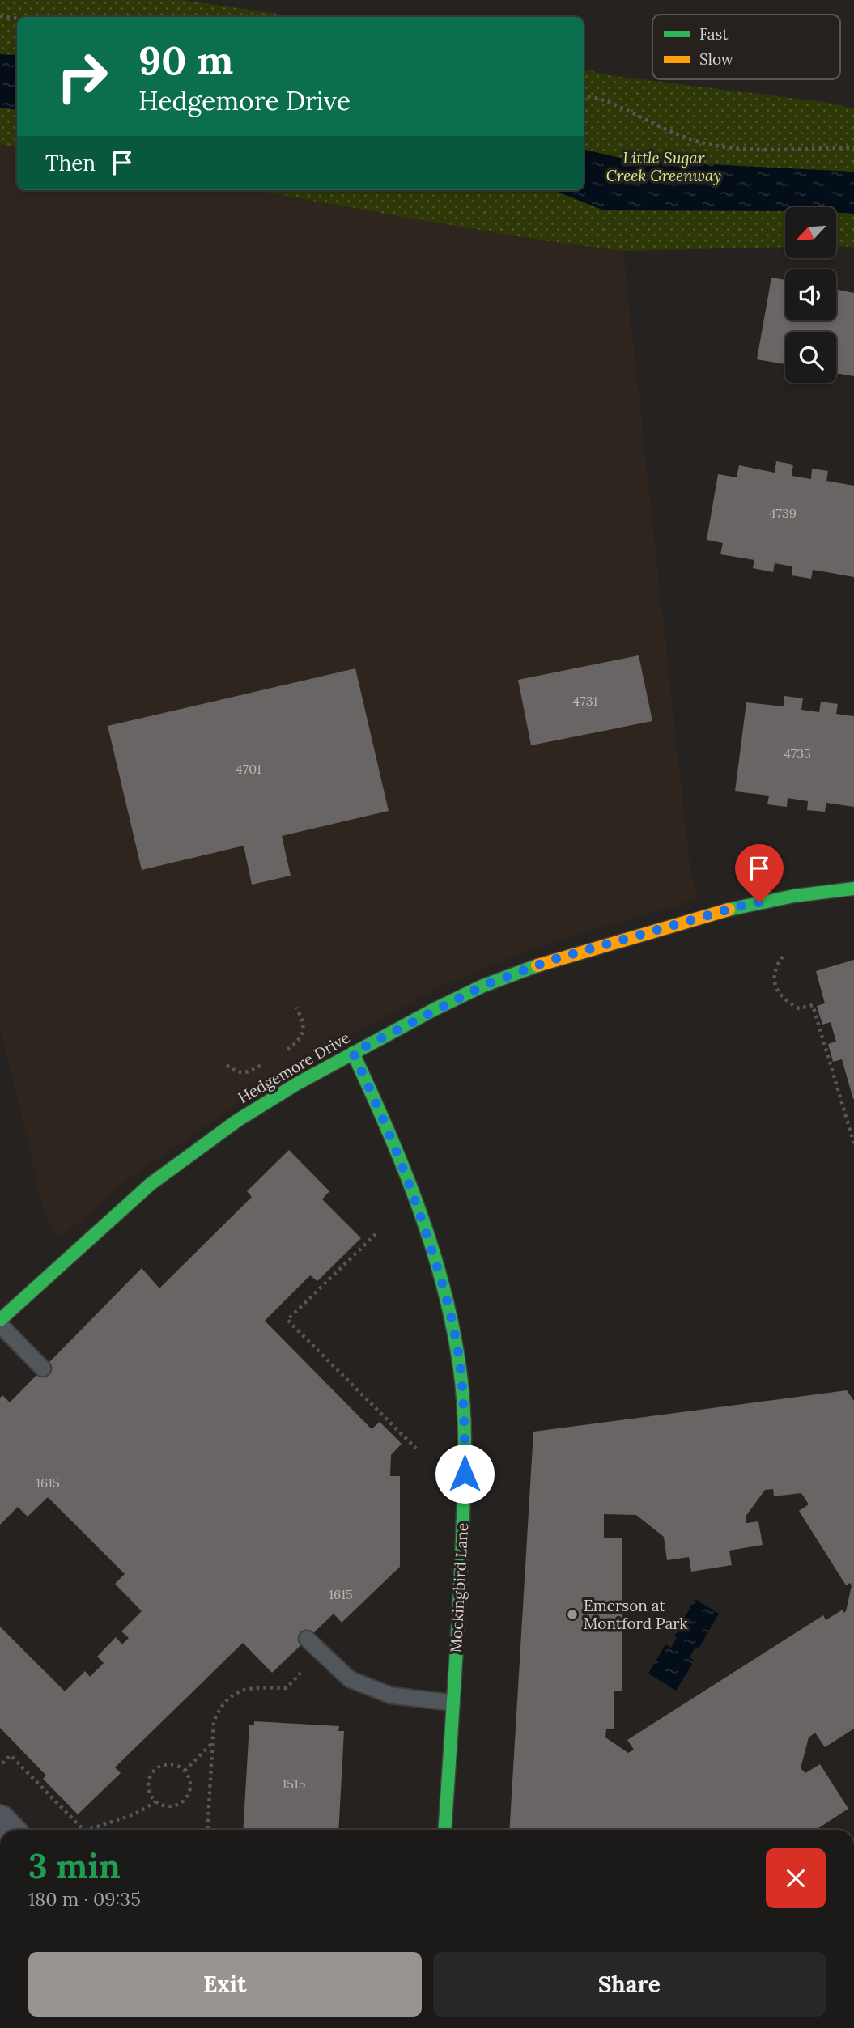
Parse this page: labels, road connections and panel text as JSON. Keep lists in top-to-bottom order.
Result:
{
  "streets": {
    "street": ["Hedgemore Drive", "Mockingbird Lane"]
  },
  "crossings": [
    ["Hedgemore Drive", "Mockingbird Lane"]
  ],
  "parks": ["Little Sugar Creek Greenway"],
  "places": ["Emerson at Montford Park"],
  "house_numbers": [
    "4739",
    "4731",
    "4735",
    "4701",
    "1615",
    "1615",
    "1515"
  ],
  "legend": ["Fast", "Slow"],
  "north": "bottom left",
  "page": {
    "turn": ["90 m", "Hedgemore Drive"],
    "then": "Then",
    "heading": ["3 min", "180 m · 09:35"],
    "buttons": ["Exit", "Share"]
  }
}
